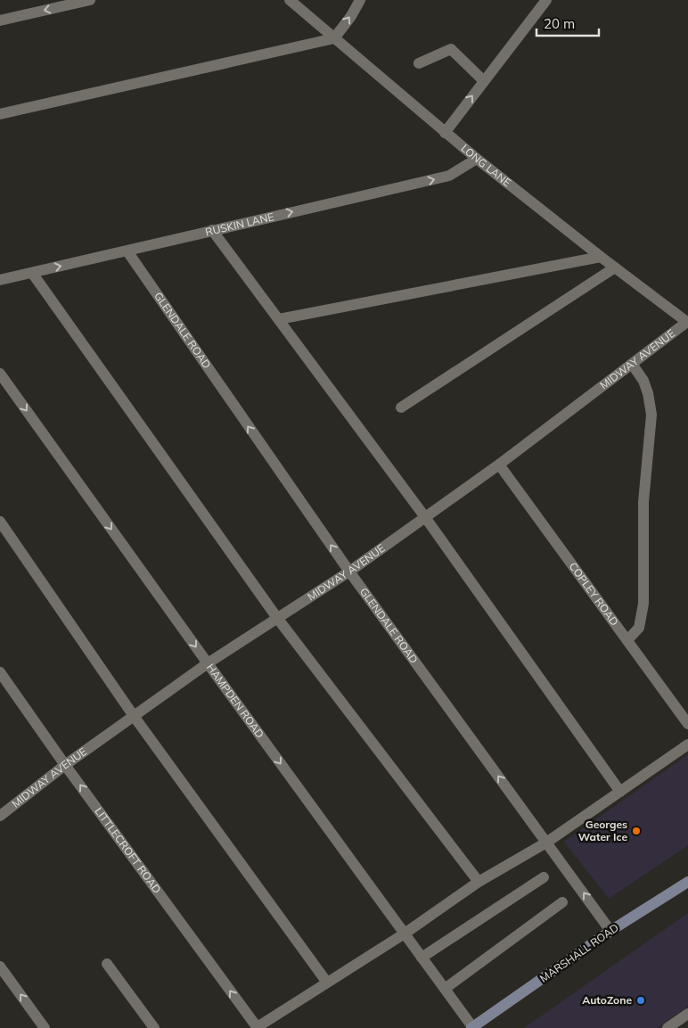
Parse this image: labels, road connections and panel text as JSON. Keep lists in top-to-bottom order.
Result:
{
  "streets": {
    "main road": ["MARSHALL ROAD"],
    "street": [
      "LONG LANE",
      "RUSKIN LANE",
      "GLENDALE ROAD",
      "MIDWAY AVENUE",
      "COPLEY ROAD",
      "HAMPDEN ROAD",
      "LITTLECROFT ROAD"
    ]
  },
  "crossings": [
    ["LONG LANE", "RUSKIN LANE"],
    ["LONG LANE", "MIDWAY AVENUE"],
    ["RUSKIN LANE", "GLENDALE ROAD"],
    ["GLENDALE ROAD", "MIDWAY AVENUE"],
    ["GLENDALE ROAD", "MARSHALL ROAD"],
    ["MIDWAY AVENUE", "COPLEY ROAD"],
    ["MIDWAY AVENUE", "HAMPDEN ROAD"],
    ["MIDWAY AVENUE", "LITTLECROFT ROAD"],
    ["HAMPDEN ROAD", "MARSHALL ROAD"]
  ],
  "one_way": ["RUSKIN LANE"],
  "places": ["Georges Water Ice", "AutoZone"],
  "scale_bar": "20 m"
}
